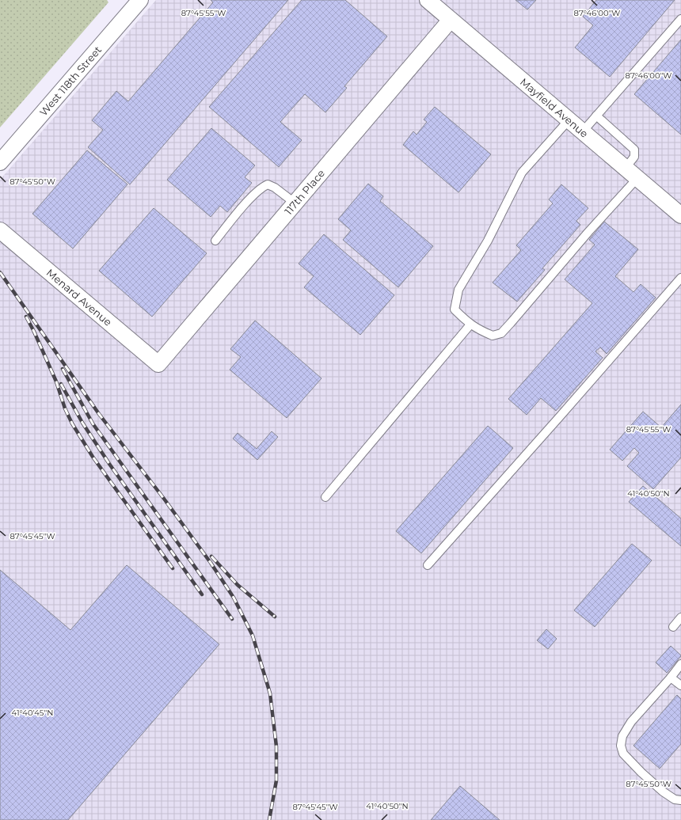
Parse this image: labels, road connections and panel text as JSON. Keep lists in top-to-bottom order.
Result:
{
  "streets": {
    "street": [
      "West 118th Street",
      "Mayfield Avenue",
      "117th Place",
      "Menard Avenue"
    ]
  },
  "crossings": [
    ["Mayfield Avenue", "117th Place"],
    ["117th Place", "Menard Avenue"]
  ],
  "coordinates": [
    "87°45'55\"W",
    "87°46'00\"W",
    "87°45'50\"W",
    "41°40'50\"N",
    "87°45'45\"W",
    "41°40'45\"N"
  ]
}
